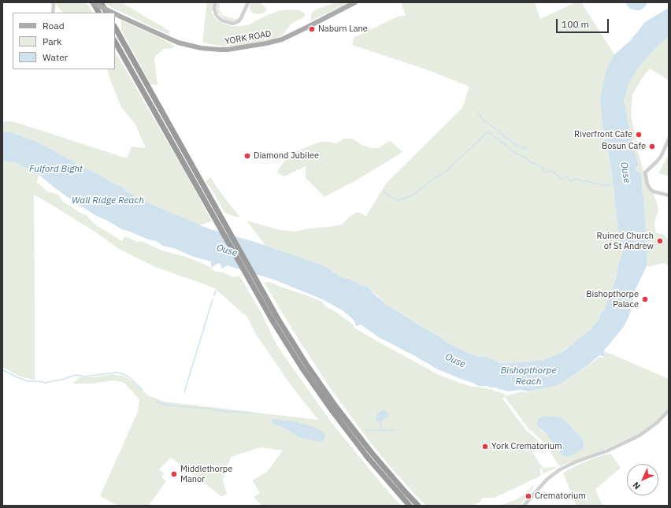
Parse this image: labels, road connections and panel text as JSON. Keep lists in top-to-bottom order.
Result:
{
  "streets": {
    "main road": ["YORK ROAD"]
  },
  "water": [
    "Fulford Bight",
    "Ouse",
    "Wall Ridge Reach",
    "Bishopthorpe Reach"
  ],
  "places": [
    "Naburn Lane",
    "Riverfront Cafe",
    "Bosun Cafe",
    "Diamond Jubilee",
    "Ruined Church of St Andrew",
    "Bishopthorpe Palace",
    "York Crematorium",
    "Middlethorpe Manor",
    "Crematorium"
  ],
  "legend": ["Road", "Park", "Water"],
  "scale_bar": "100 m",
  "north": "bottom left"
}
